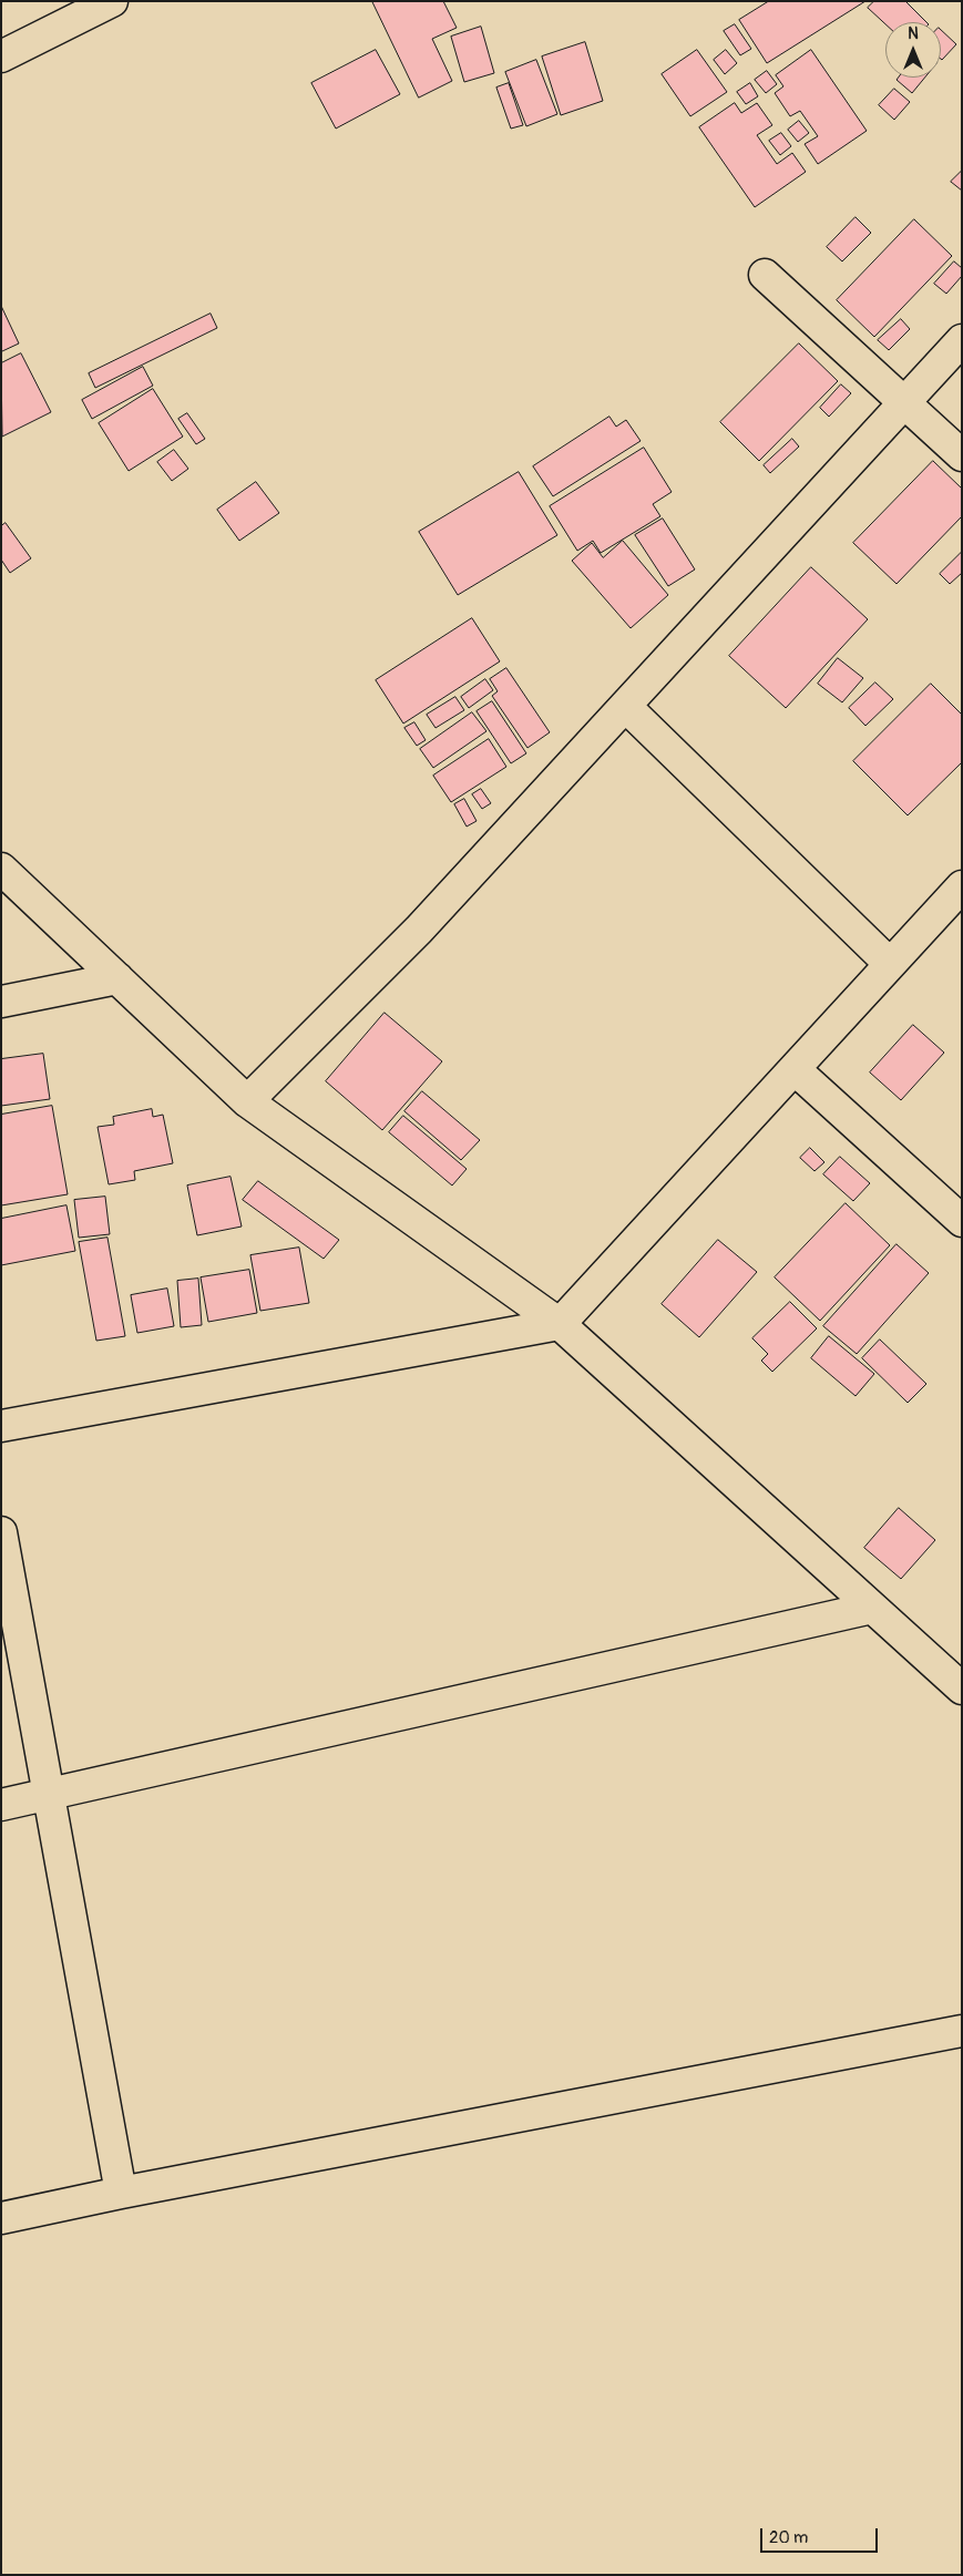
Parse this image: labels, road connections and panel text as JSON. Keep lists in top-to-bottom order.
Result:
{
  "scale_bar": "20 m",
  "north": "top"
}
